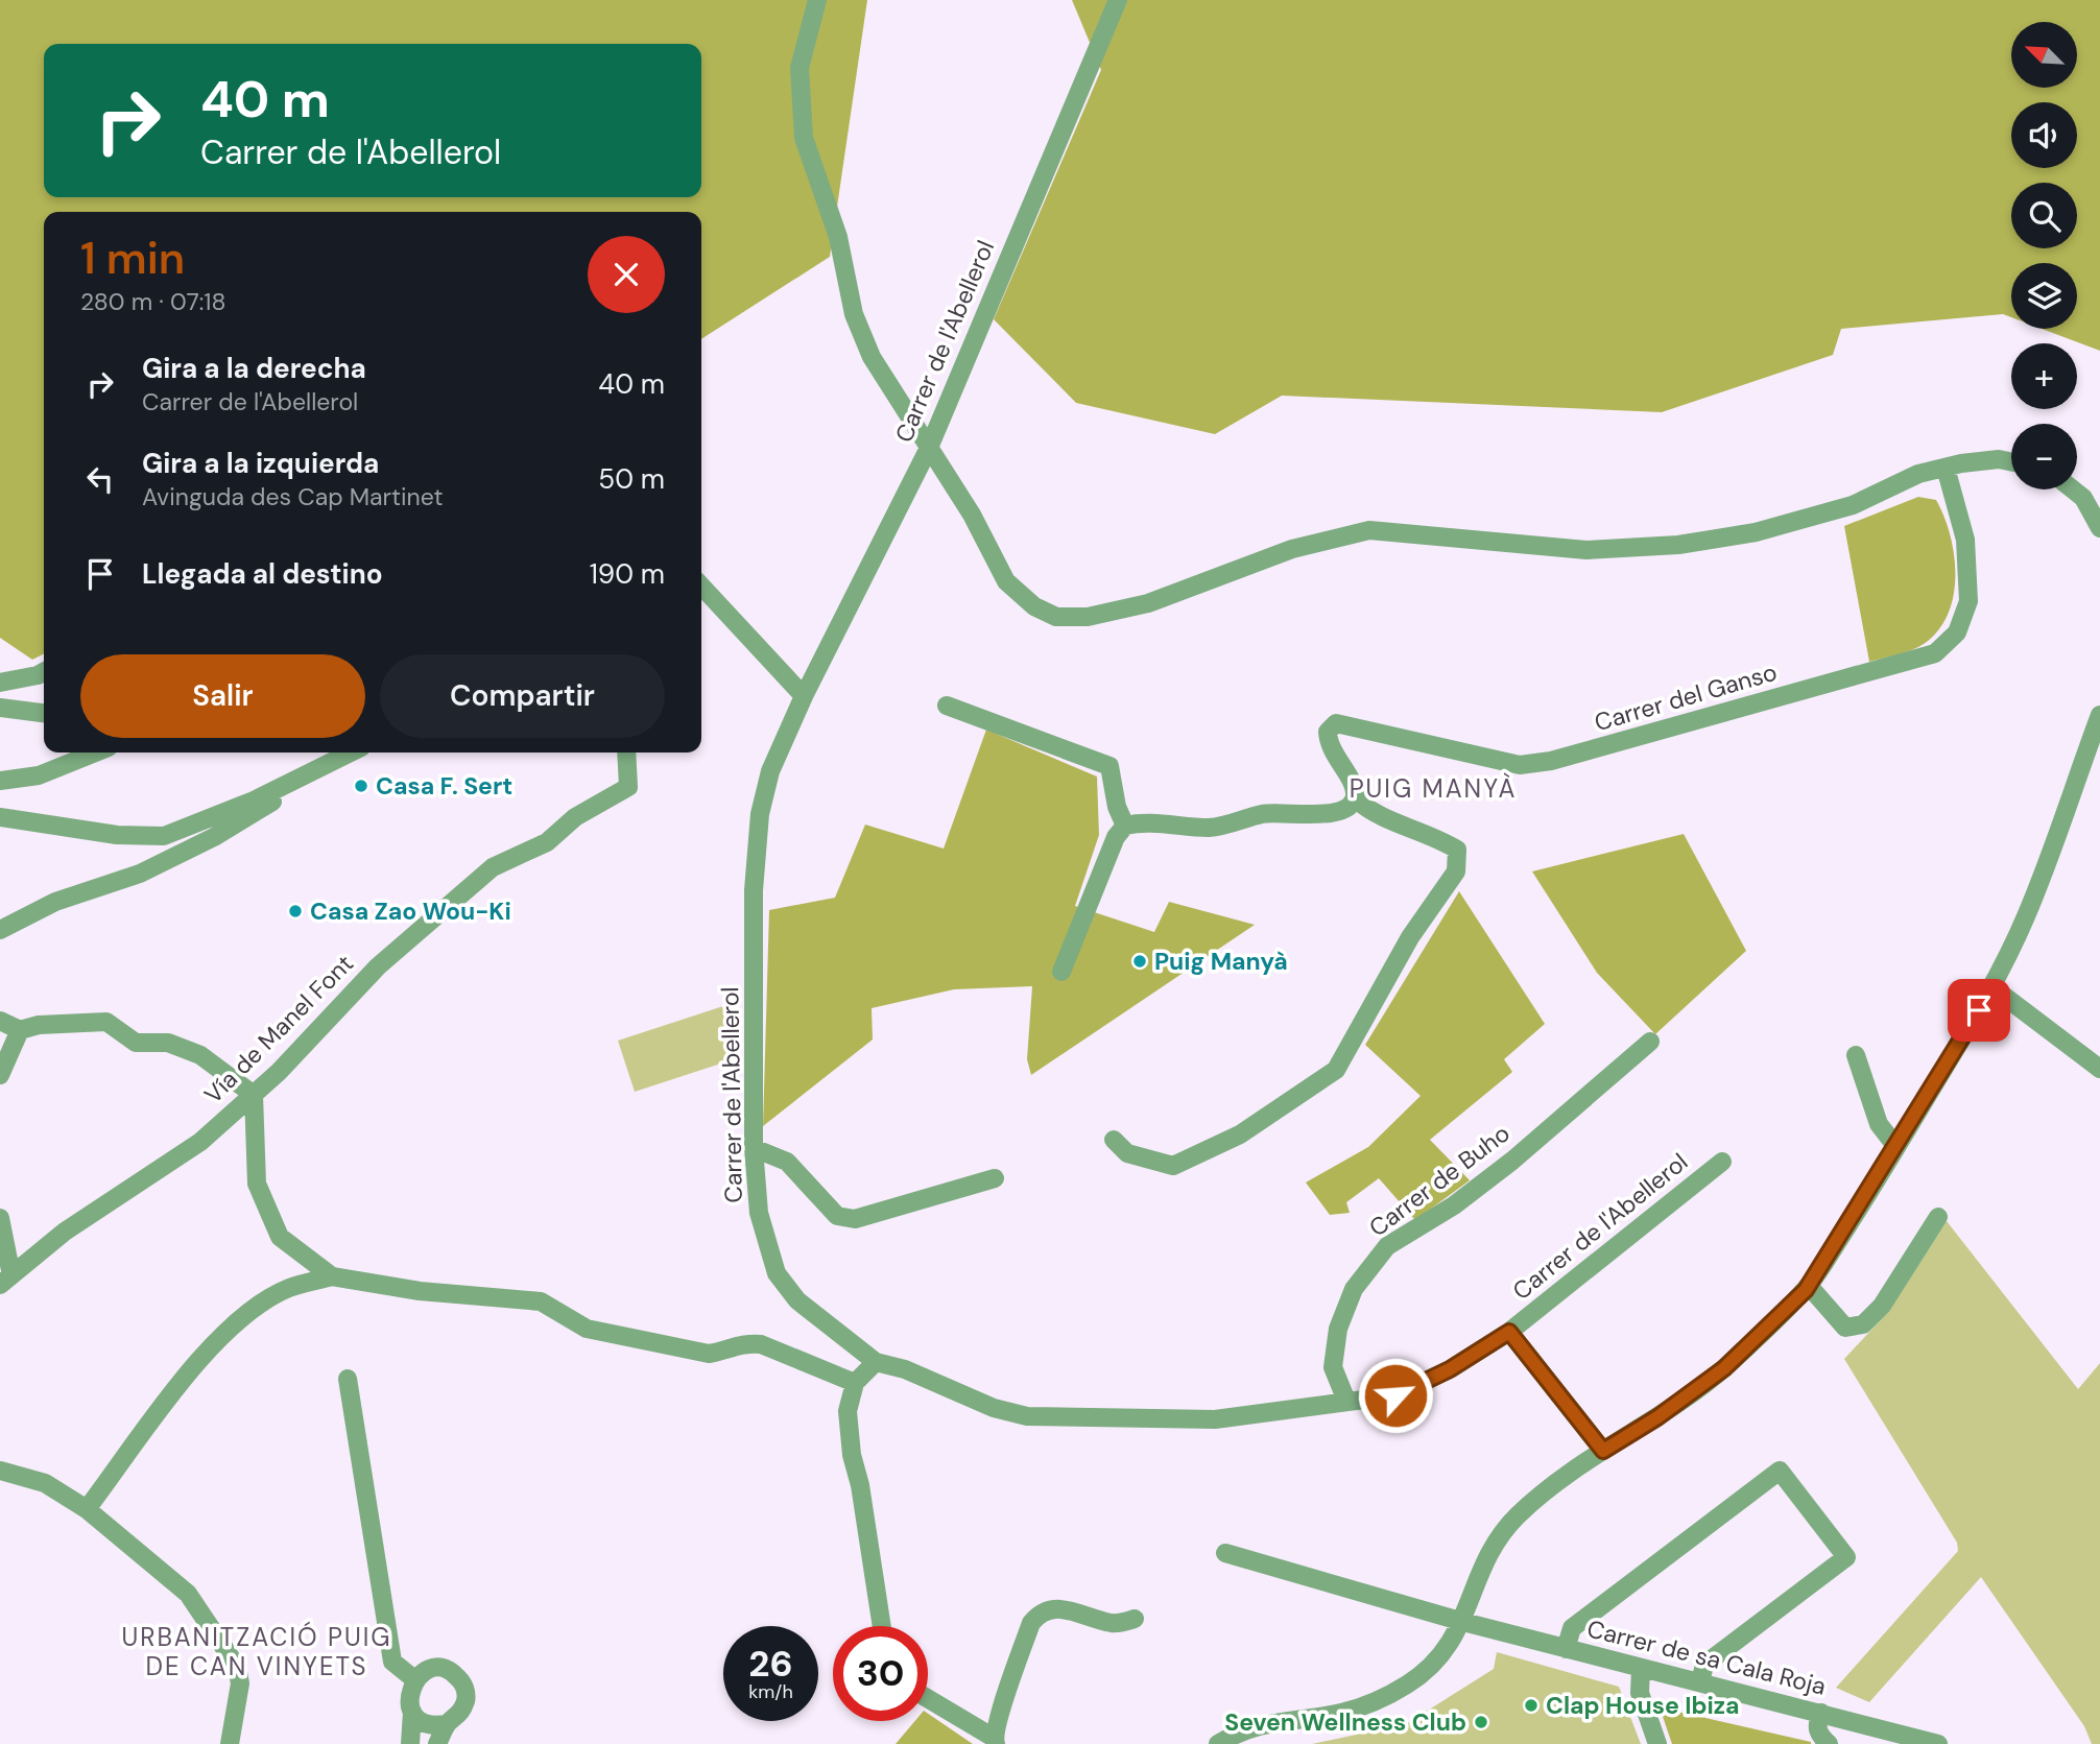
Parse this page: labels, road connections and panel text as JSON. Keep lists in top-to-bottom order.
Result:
{
  "streets": {
    "street": [
      "Carrer de l'Abellerol",
      "Carrer del Ganso",
      "Vía de Manel Font",
      "Carrer de Buho",
      "Carrer de sa Cala Roja"
    ]
  },
  "crossings": [
    ["Carrer de l'Abellerol", "Carrer de Buho"]
  ],
  "districts": ["PUIG MANYÀ", "URBANITZACIÓ PUIG DE CAN VINYETS"],
  "places": [
    "Casa F. Sert",
    "Casa Zao Wou-Ki",
    "Puig Manyà",
    "Clap House Ibiza",
    "Seven Wellness Club"
  ],
  "north": "top left",
  "page": {
    "map_buttons": ["+", "−"],
    "turn": ["40 m", "Carrer de l'Abellerol"],
    "heading": ["1 min", "280 m · 07:18"],
    "list": [
      {
        "name": "Gira a la derecha",
        "note": "Carrer de l'Abellerol",
        "value": "40 m"
      },
      {
        "name": "Gira a la izquierda",
        "note": "Avinguda des Cap Martinet",
        "value": "50 m"
      },
      {
        "name": "Llegada al destino",
        "value": "190 m"
      }
    ],
    "buttons": ["Salir", "Compartir"],
    "speed": "26 km/h",
    "limit": "30"
  }
}
